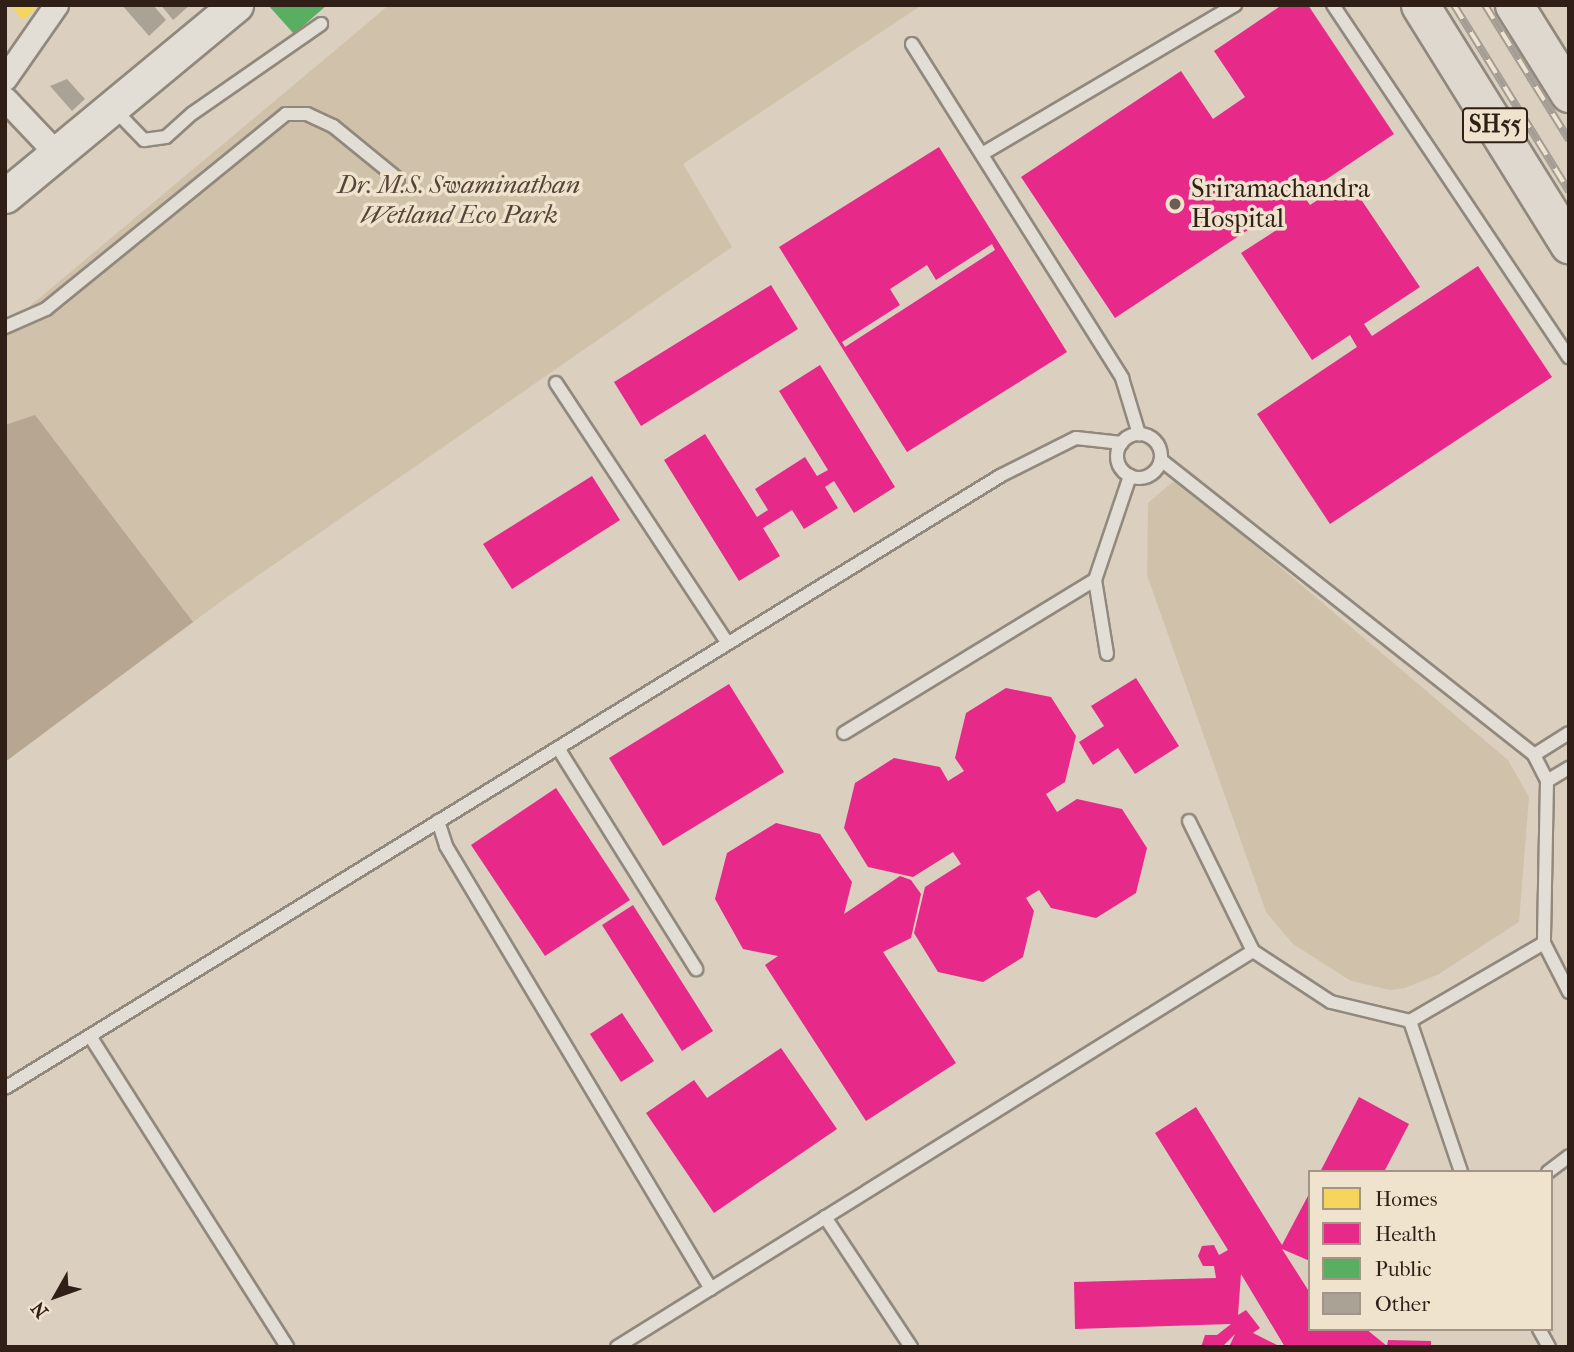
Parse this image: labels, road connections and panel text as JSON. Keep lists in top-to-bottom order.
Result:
{
  "streets": {
    "main road": ["SH55"]
  },
  "parks": ["Dr. M.S. Swaminathan Wetland Eco Park"],
  "places": ["Sriramachandra Hospital"],
  "legend": [
    "Homes",
    "Health",
    "Public",
    "Other"
  ],
  "north": "bottom left"
}
